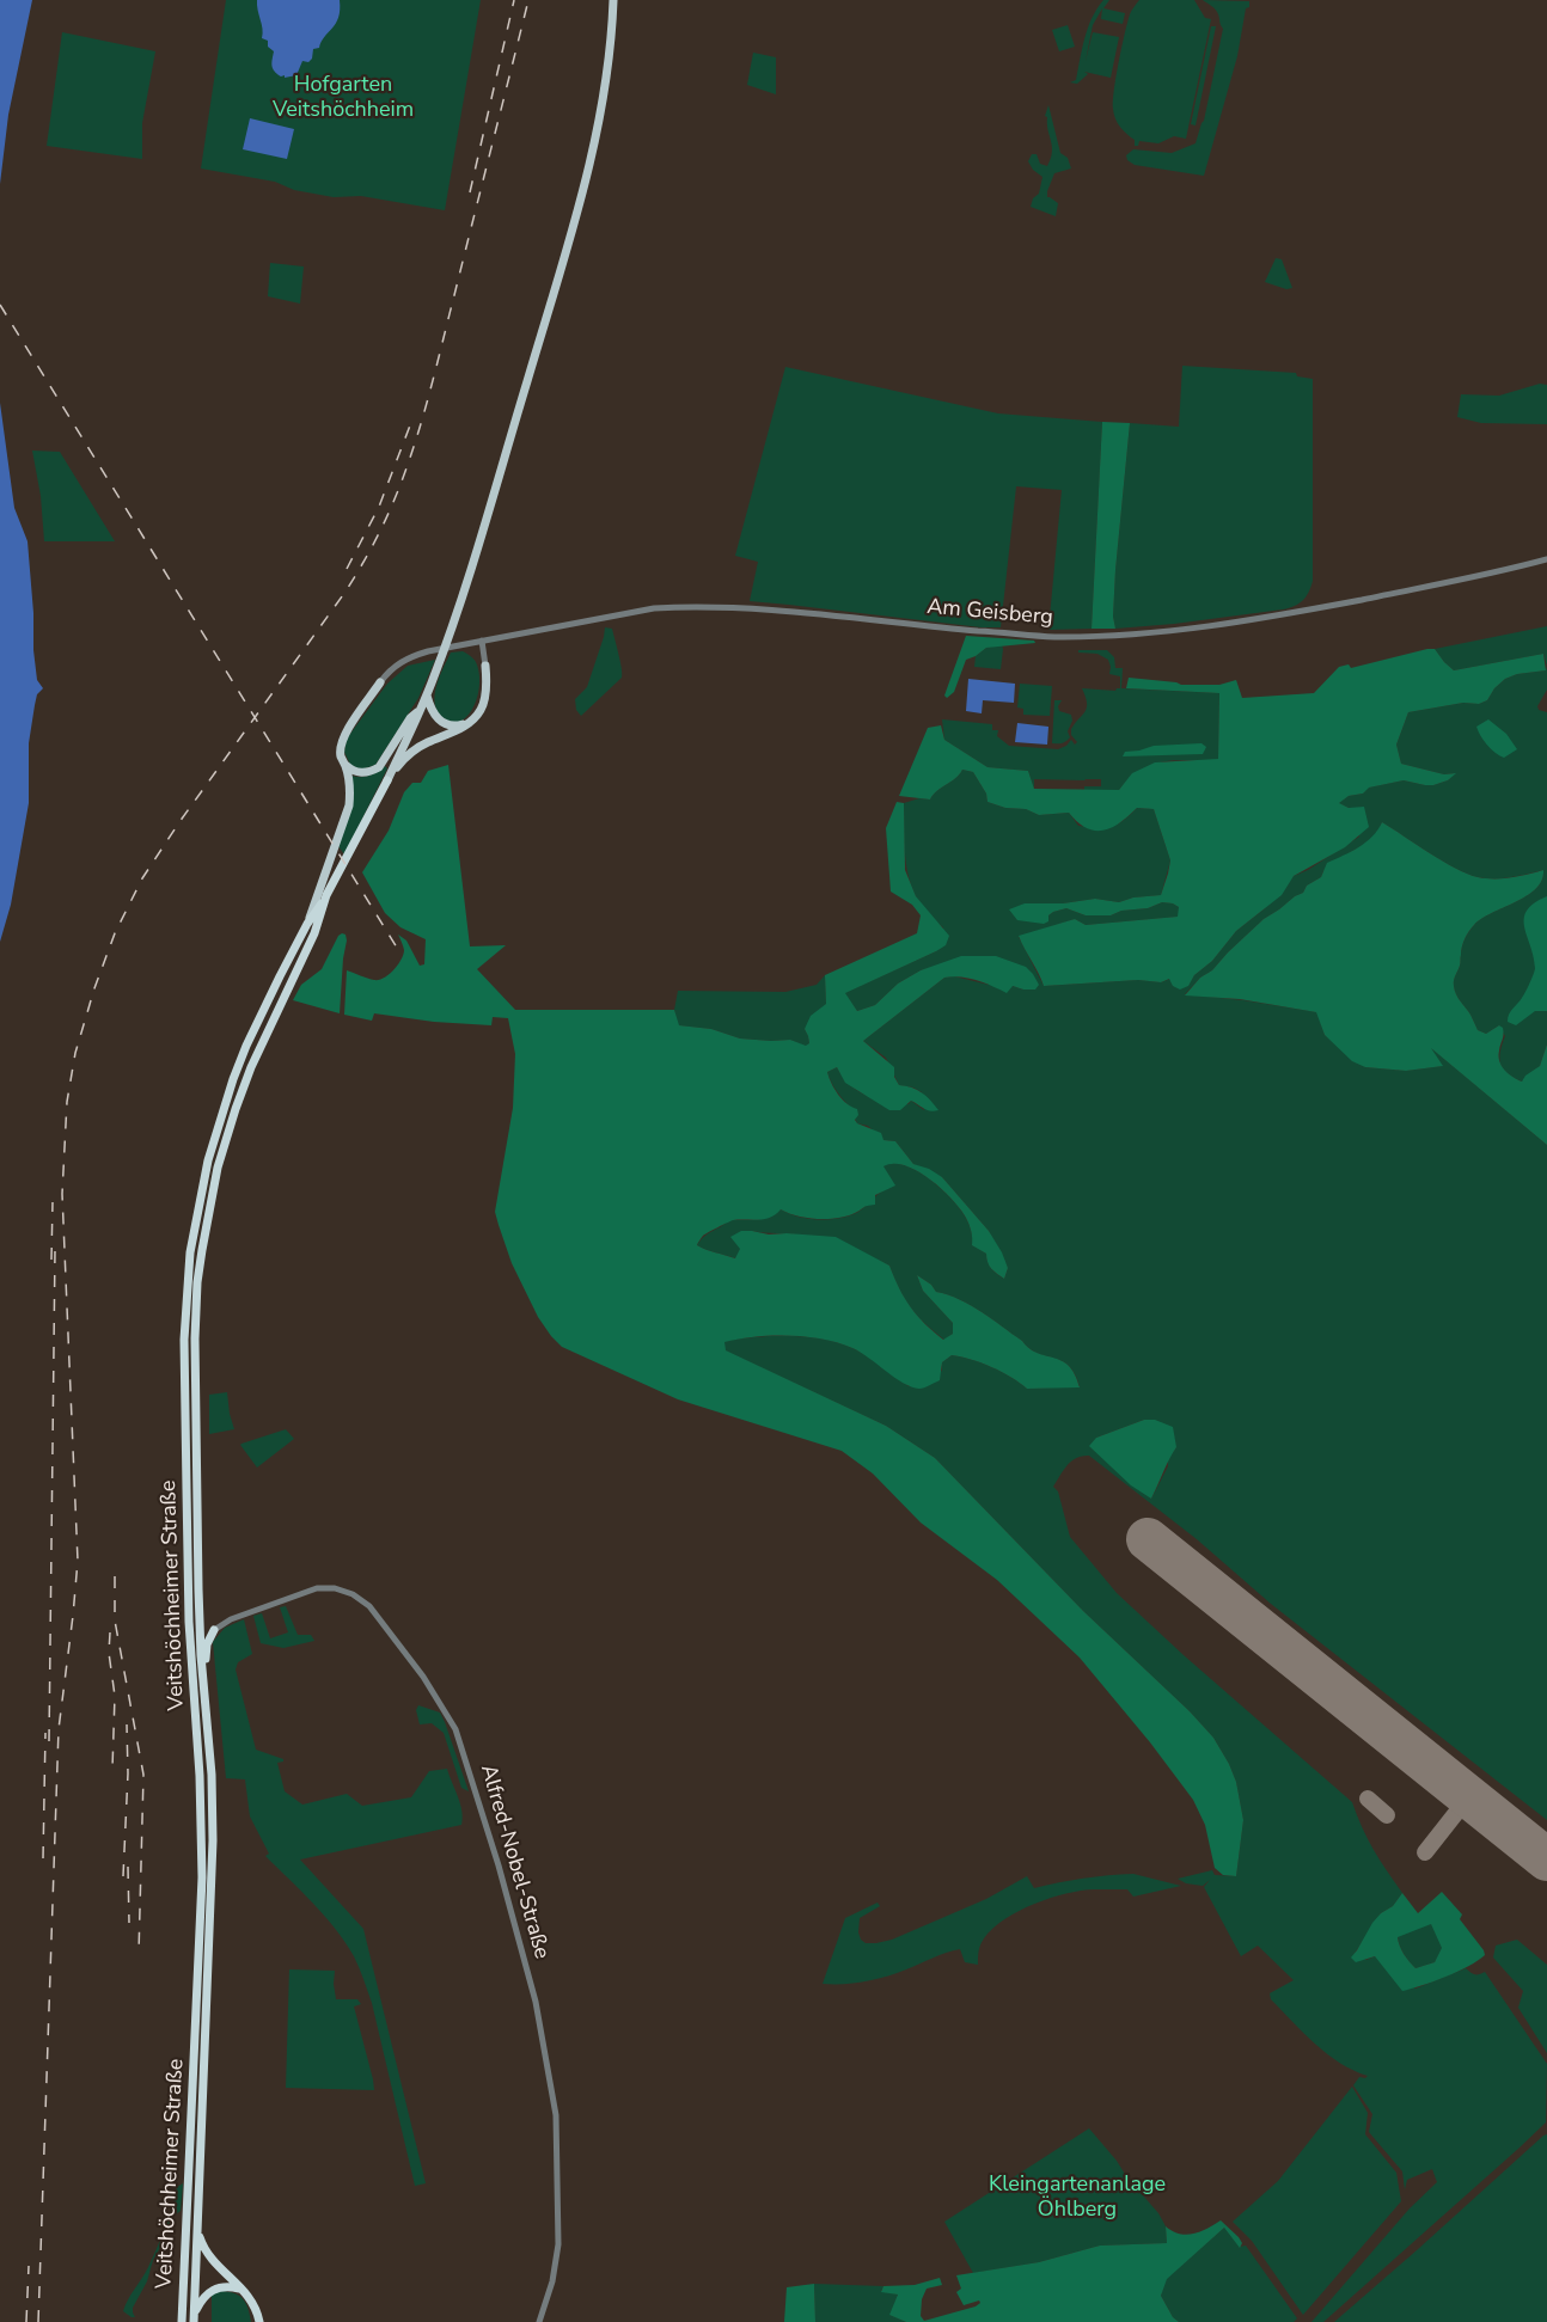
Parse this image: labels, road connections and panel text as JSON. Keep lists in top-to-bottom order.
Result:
{
  "streets": {
    "highway": ["Veitshöchheimer Straße"],
    "street": ["Am Geisberg", "Alfred-Nobel-Straße"]
  },
  "parks": ["Hofgarten Veitshöchheim", "Kleingartenanlage Öhlberg"]
}
